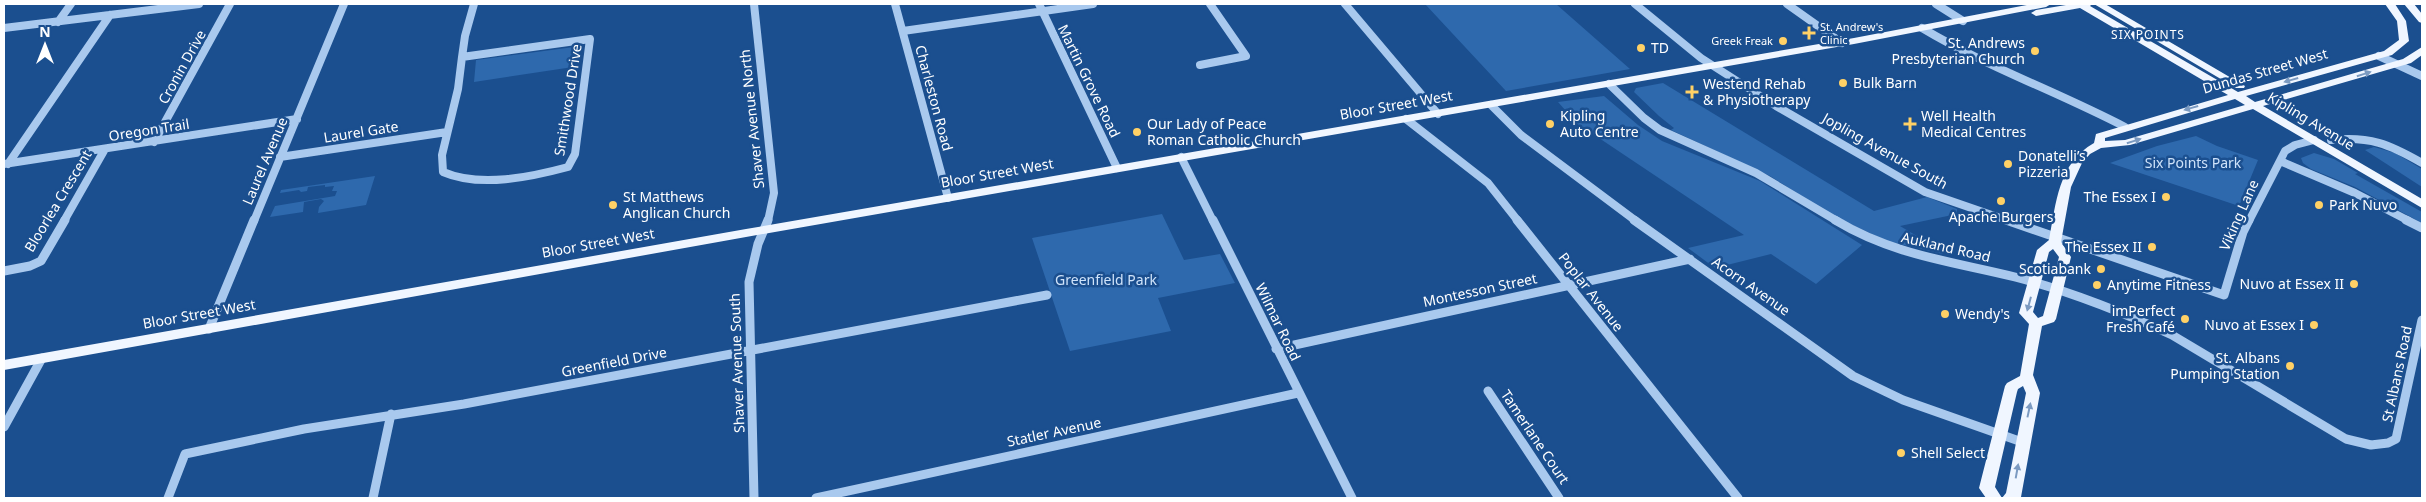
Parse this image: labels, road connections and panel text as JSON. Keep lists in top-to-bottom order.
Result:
{
  "streets": {
    "main road": ["Dundas Street West", "Bloor Street West", "Kipling Avenue"],
    "street": [
      "Cronin Drive",
      "Martin Grove Road",
      "Charleston Road",
      "Smithwood Drive",
      "Shaver Avenue North",
      "Oregon Trail",
      "Laurel Gate",
      "Jopling Avenue South",
      "Laurel Avenue",
      "Bloorlea Crescent",
      "Viking Lane",
      "Aukland Road",
      "Acorn Avenue",
      "Montesson Street",
      "Poplar Avenue",
      "Wilmar Road",
      "Greenfield Drive",
      "Shaver Avenue South",
      "St Albans Road",
      "Statler Avenue",
      "Tamerlane Court"
    ]
  },
  "crossings": [
    ["Cronin Drive", "Oregon Trail"],
    ["Dundas Street West", "Kipling Avenue"],
    ["Dundas Street West", "Jopling Avenue South"],
    ["Dundas Street West", "Viking Lane"],
    ["Dundas Street West", "Aukland Road"],
    ["Martin Grove Road", "Bloor Street West"],
    ["Charleston Road", "Bloor Street West"],
    ["Smithwood Drive", "Laurel Gate"],
    ["Bloor Street West", "Shaver Avenue North"],
    ["Bloor Street West", "Kipling Avenue"],
    ["Bloor Street West", "Jopling Avenue South"],
    ["Bloor Street West", "Laurel Avenue"],
    ["Bloor Street West", "Aukland Road"],
    ["Bloor Street West", "Acorn Avenue"],
    ["Bloor Street West", "Poplar Avenue"],
    ["Bloor Street West", "Wilmar Road"],
    ["Bloor Street West", "Shaver Avenue South"],
    ["Shaver Avenue North", "Shaver Avenue South"],
    ["Kipling Avenue", "Viking Lane"],
    ["Oregon Trail", "Laurel Avenue"],
    ["Oregon Trail", "Bloorlea Crescent"],
    ["Laurel Gate", "Laurel Avenue"],
    ["Jopling Avenue South", "Viking Lane"],
    ["Aukland Road", "St Albans Road"],
    ["Acorn Avenue", "Montesson Street"],
    ["Montesson Street", "Poplar Avenue"],
    ["Montesson Street", "Wilmar Road"],
    ["Wilmar Road", "Statler Avenue"],
    ["Greenfield Drive", "Shaver Avenue South"]
  ],
  "districts": ["SIX POINTS"],
  "parks": ["Six Points Park", "Greenfield Park"],
  "places": {
    "health": ["St. Andrew's Clinic", "Westend Rehab & Physiotherapy", "Well Health Medical Centres"],
    "other": [
      "Greek Freak",
      "TD",
      "St. Andrews Presbyterian Church",
      "Bulk Barn",
      "Kipling Auto Centre",
      "Our Lady of Peace Roman Catholic Church",
      "Donatelli’s Pizzeria",
      "The Essex I",
      "Apache Burgers",
      "St Matthews Anglican Church",
      "Park Nuvo",
      "The Essex II",
      "Scotiabank",
      "Nuvo at Essex II",
      "Anytime Fitness",
      "Wendy's",
      "imPerfect Fresh Café",
      "Nuvo at Essex I",
      "St. Albans Pumping Station",
      "Shell Select"
    ]
  },
  "north": "top"
}
